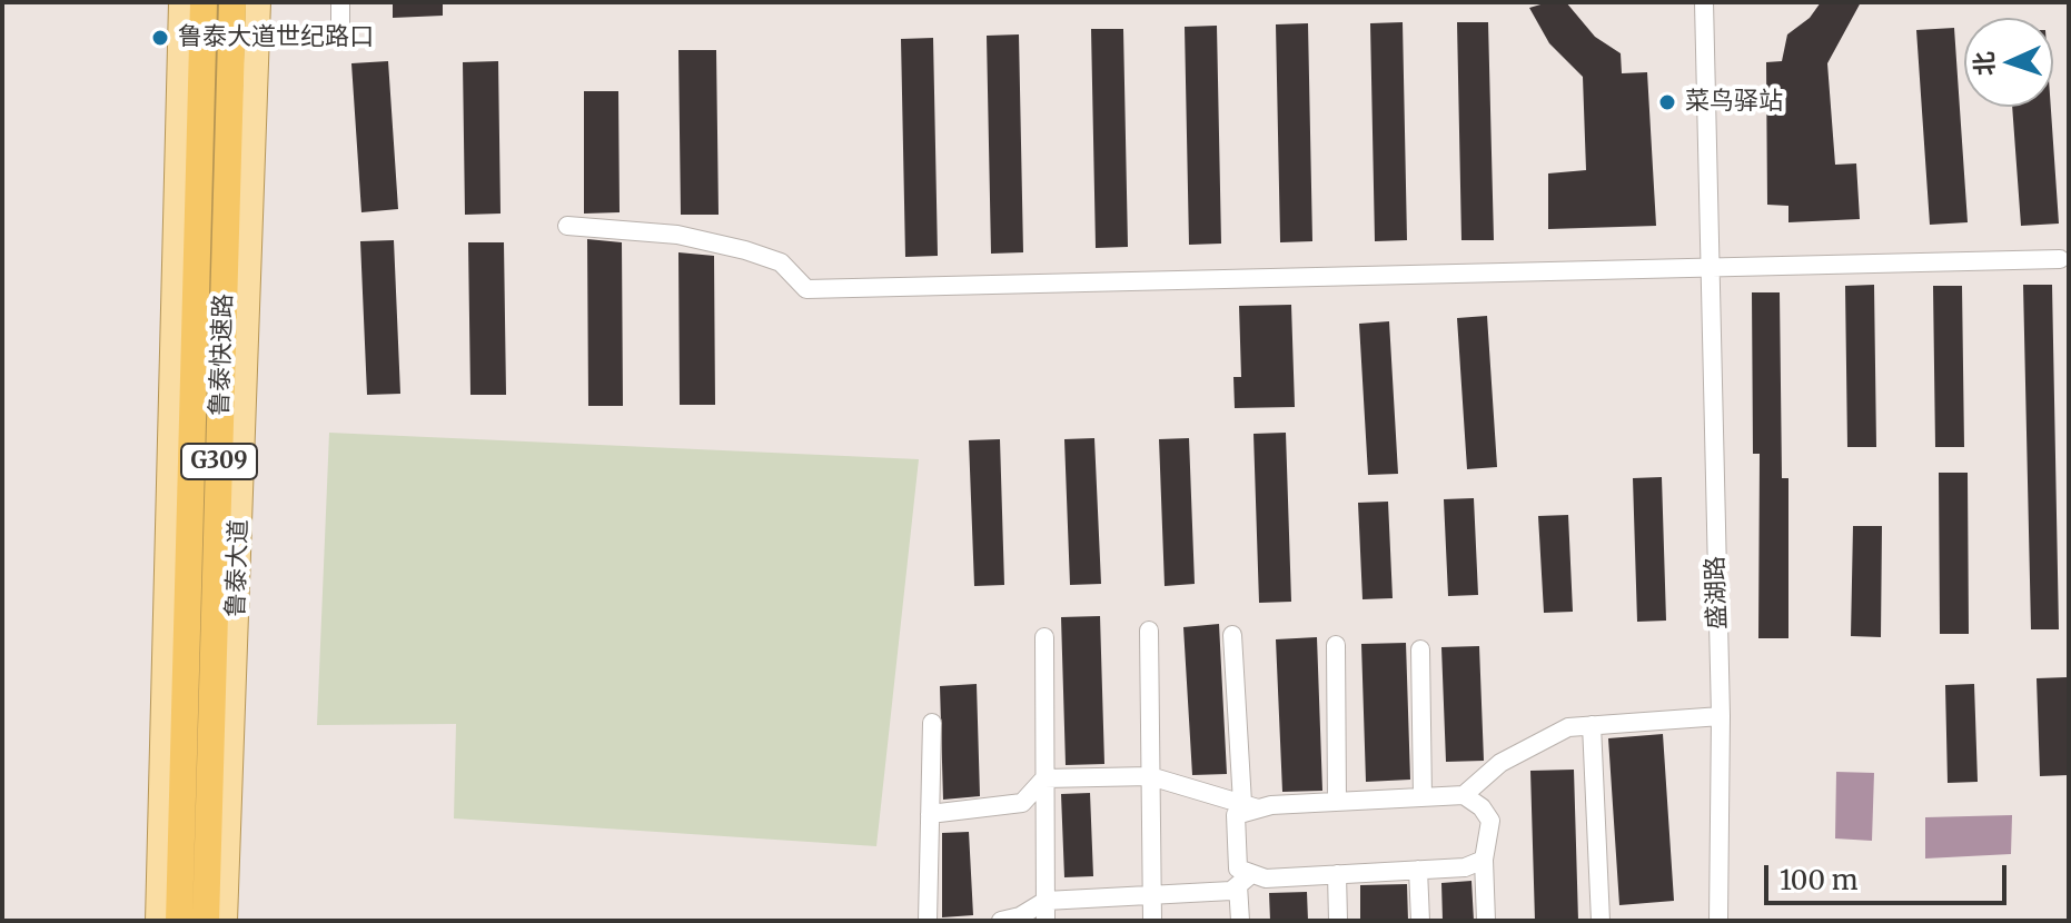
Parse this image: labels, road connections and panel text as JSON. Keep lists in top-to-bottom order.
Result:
{
  "streets": {
    "highway": ["鲁泰快速路", "G309"],
    "main road": ["鲁泰大道"],
    "street": ["盛湖路"]
  },
  "places": ["鲁泰大道世纪路口", "菜鸟驿站"],
  "scale_bar": "100 m",
  "north": "left"
}
